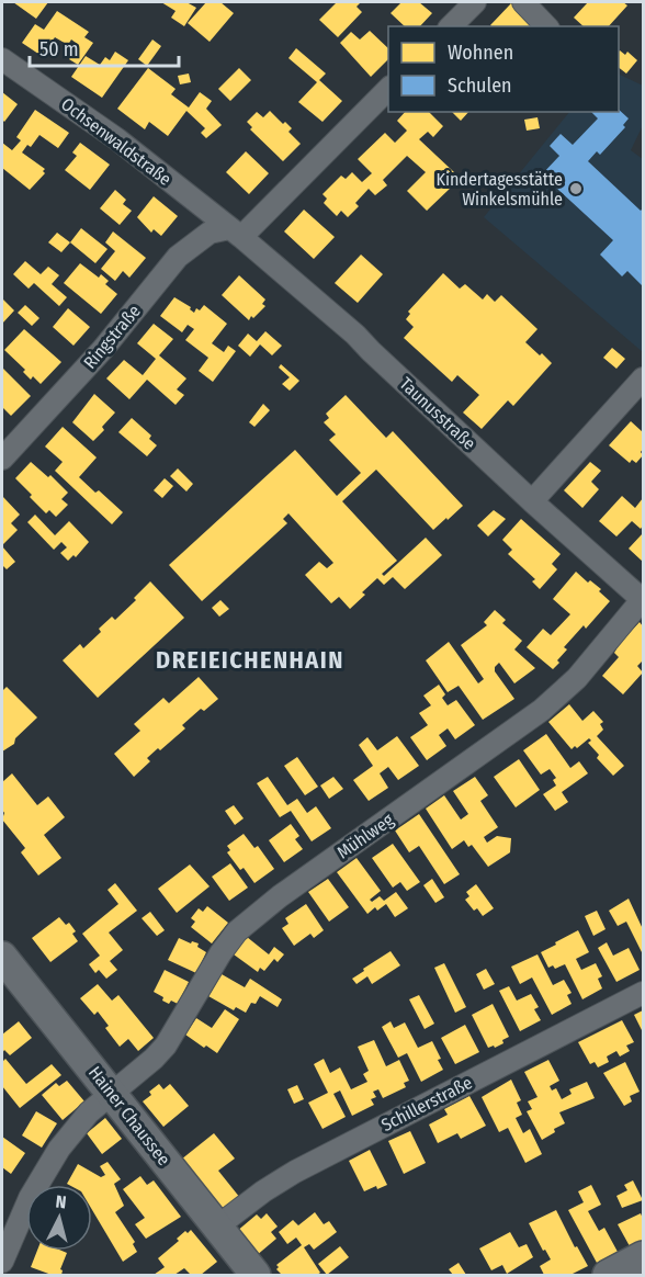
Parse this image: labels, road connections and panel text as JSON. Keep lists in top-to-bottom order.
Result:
{
  "streets": {
    "street": [
      "Ochsenwaldstraße",
      "Ringstraße",
      "Taunusstraße",
      "Mühlweg",
      "Schillerstraße",
      "Hainer Chaussee"
    ]
  },
  "crossings": [
    ["Ochsenwaldstraße", "Ringstraße"],
    ["Ochsenwaldstraße", "Taunusstraße"],
    ["Ringstraße", "Taunusstraße"],
    ["Taunusstraße", "Mühlweg"],
    ["Mühlweg", "Hainer Chaussee"],
    ["Schillerstraße", "Hainer Chaussee"]
  ],
  "districts": ["DREIEICHENHAIN"],
  "places": ["Kindertagesstätte Winkelsmühle"],
  "legend": ["Wohnen", "Schulen"],
  "scale_bar": "50 m",
  "north": "top"
}
